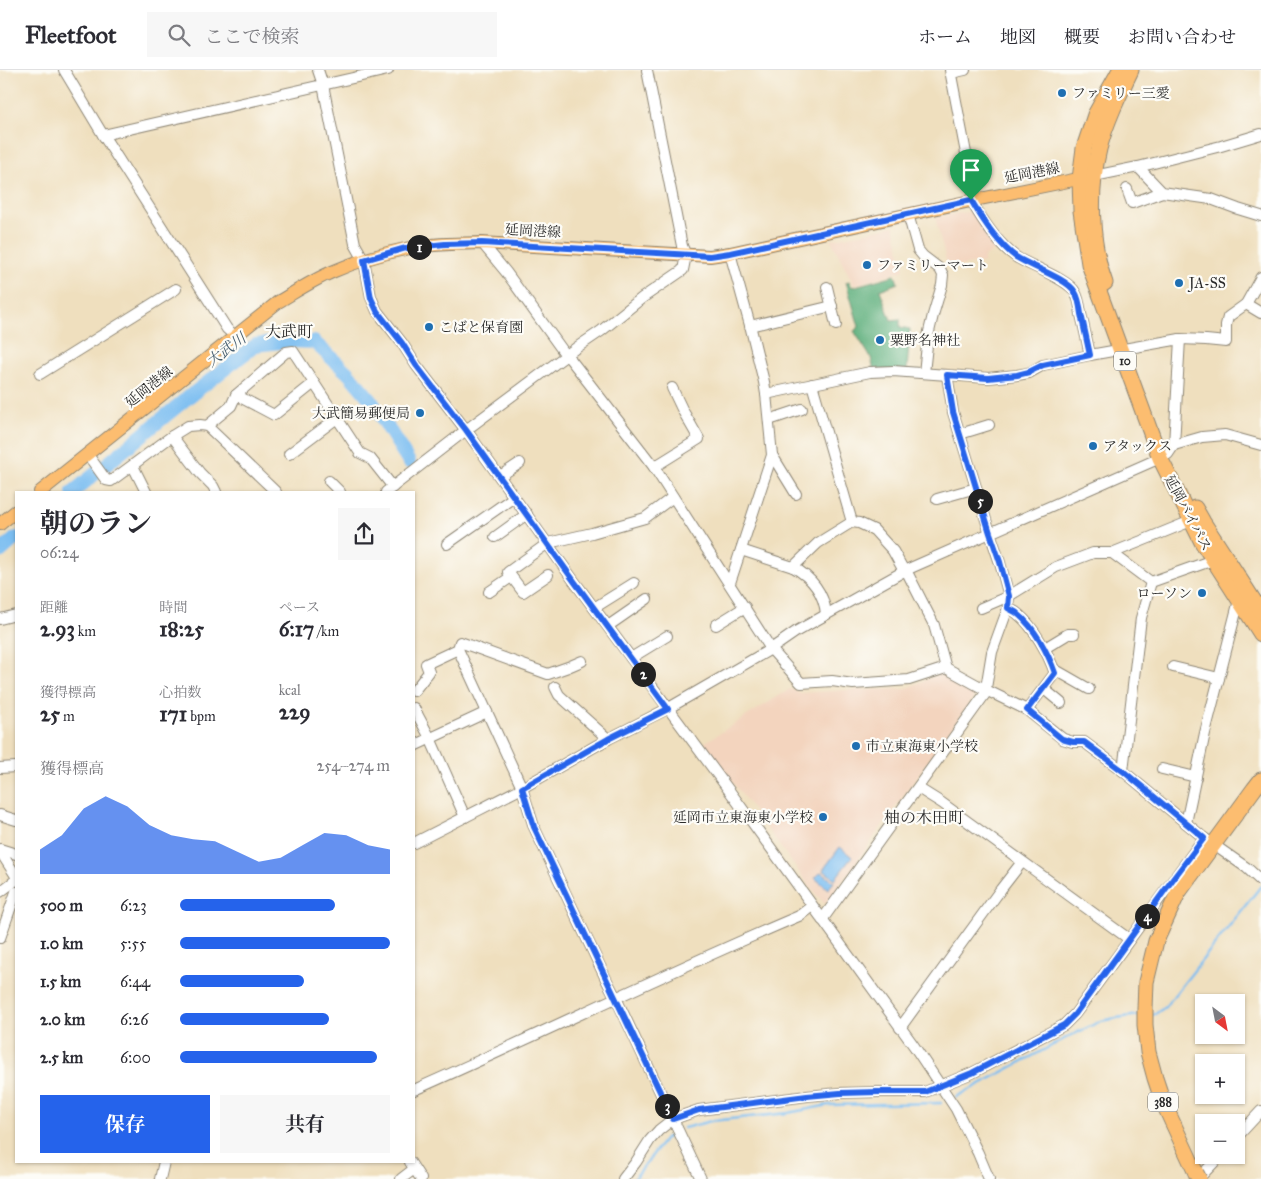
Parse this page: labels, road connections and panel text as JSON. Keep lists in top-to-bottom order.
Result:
{
  "streets": {
    "highway": ["10", "延岡バイパス", "388"],
    "main road": ["延岡港線"]
  },
  "crossings": [
    ["延岡港線", "延岡バイパス"]
  ],
  "districts": ["大武町", "柚の木田町"],
  "water": ["大武川"],
  "places": [
    "ファミリー三愛",
    "ファミリーマート",
    "JA-SS",
    "こばと保育園",
    "粟野名神社",
    "大武簡易郵便局",
    "アタックス",
    "ローソン",
    "市立東海東小学校",
    "延岡市立東海東小学校"
  ],
  "north": "bottom right",
  "page": {
    "header": "Fleetfoot",
    "search": "ここで検索",
    "nav": [
      "ホーム",
      "地図",
      "概要",
      "お問い合わせ"
    ],
    "pins": [
      "1",
      "5",
      "2",
      "4",
      "3"
    ],
    "heading": ["朝のラン", "06:24"],
    "stats": [
      ["距離", "2.93 km"],
      ["時間", "18:25"],
      ["ペース", "6:17 /km"],
      ["獲得標高", "25 m"],
      ["心拍数", "171 bpm"],
      ["kcal", "229"]
    ],
    "chart": ["獲得標高", "254–274 m"],
    "list": [
      {
        "name": "500 m",
        "note": "6:23"
      },
      {
        "name": "1.0 km",
        "note": "5:55"
      },
      {
        "name": "1.5 km",
        "note": "6:44"
      },
      {
        "name": "2.0 km",
        "note": "6:26"
      },
      {
        "name": "2.5 km",
        "note": "6:00"
      }
    ],
    "map_buttons": ["+", "−"],
    "buttons": ["保存", "共有"]
  }
}
